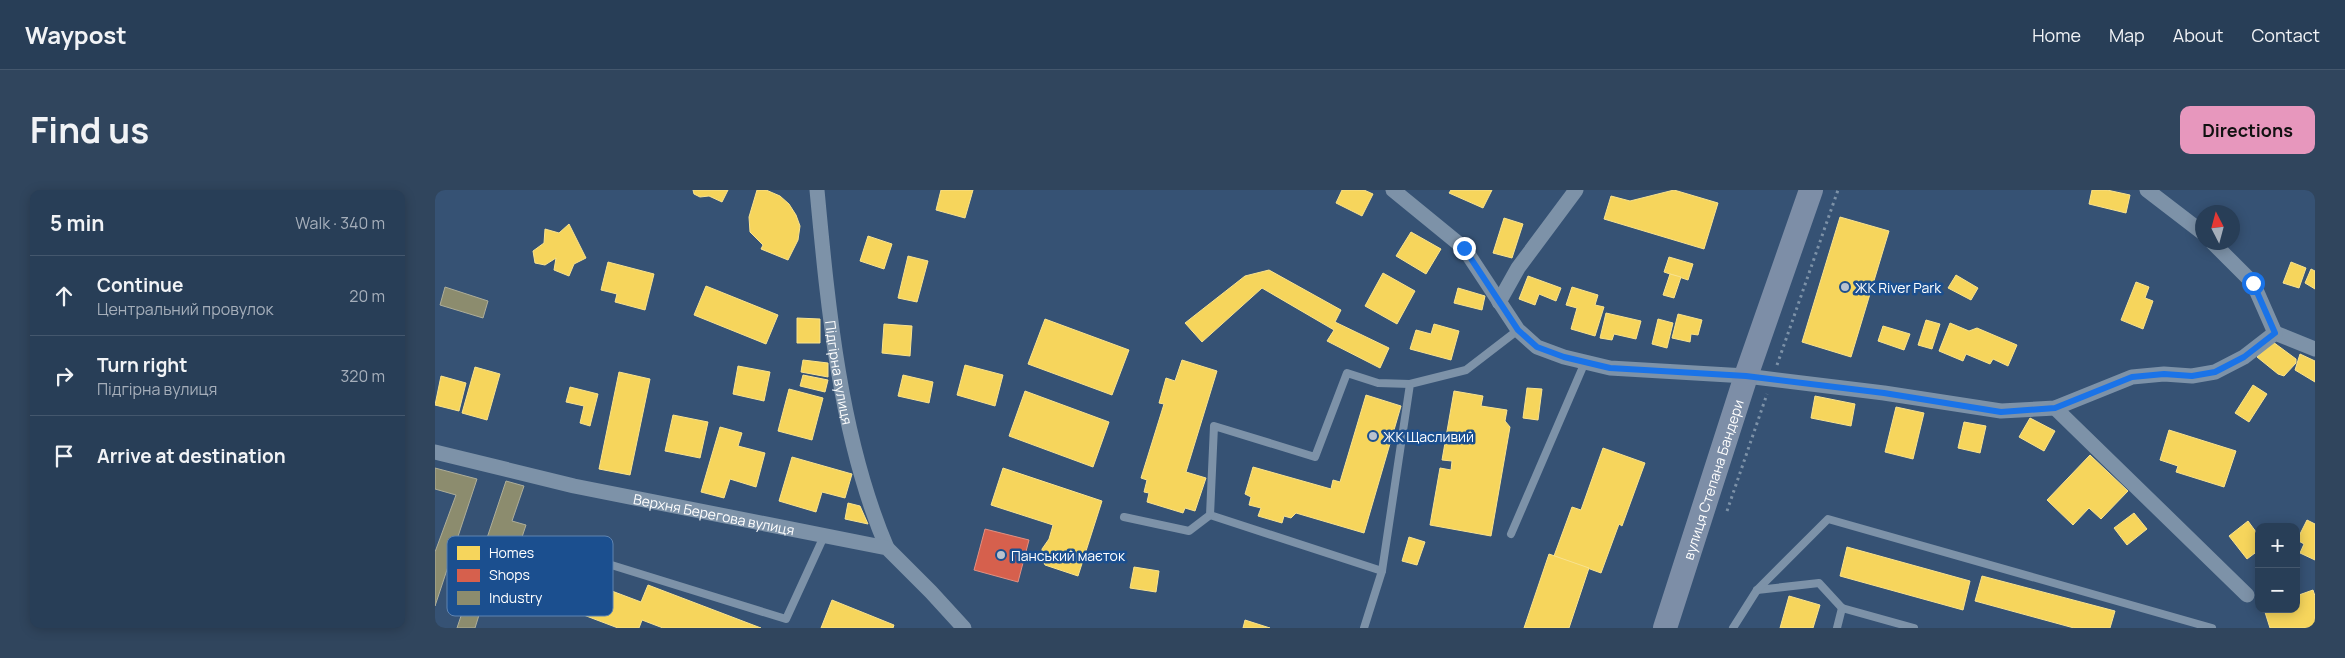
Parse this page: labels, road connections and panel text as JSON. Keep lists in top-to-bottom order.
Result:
{
  "streets": {
    "main road": ["вулиця Степана Бандери"],
    "street": ["Підгірна вулиця", "Верхня Берегова вулиця"]
  },
  "crossings": [
    ["Підгірна вулиця", "Верхня Берегова вулиця"]
  ],
  "places": ["ЖК River Park", "ЖК Щасливий", "Панський маєток"],
  "legend": ["Homes", "Shops", "Industry"],
  "north": "top",
  "page": {
    "header": "Waypost",
    "nav": [
      "Home",
      "Map",
      "About",
      "Contact"
    ],
    "title": "Find us",
    "buttons": "Directions",
    "heading": ["5 min", "Walk · 340 m"],
    "list": [
      ["Continue", "Центральний провулок", "20 m"],
      ["Turn right", "Підгірна вулиця", "320 m"],
      "Arrive at destination"
    ],
    "map_buttons": ["+", "−"]
  }
}
